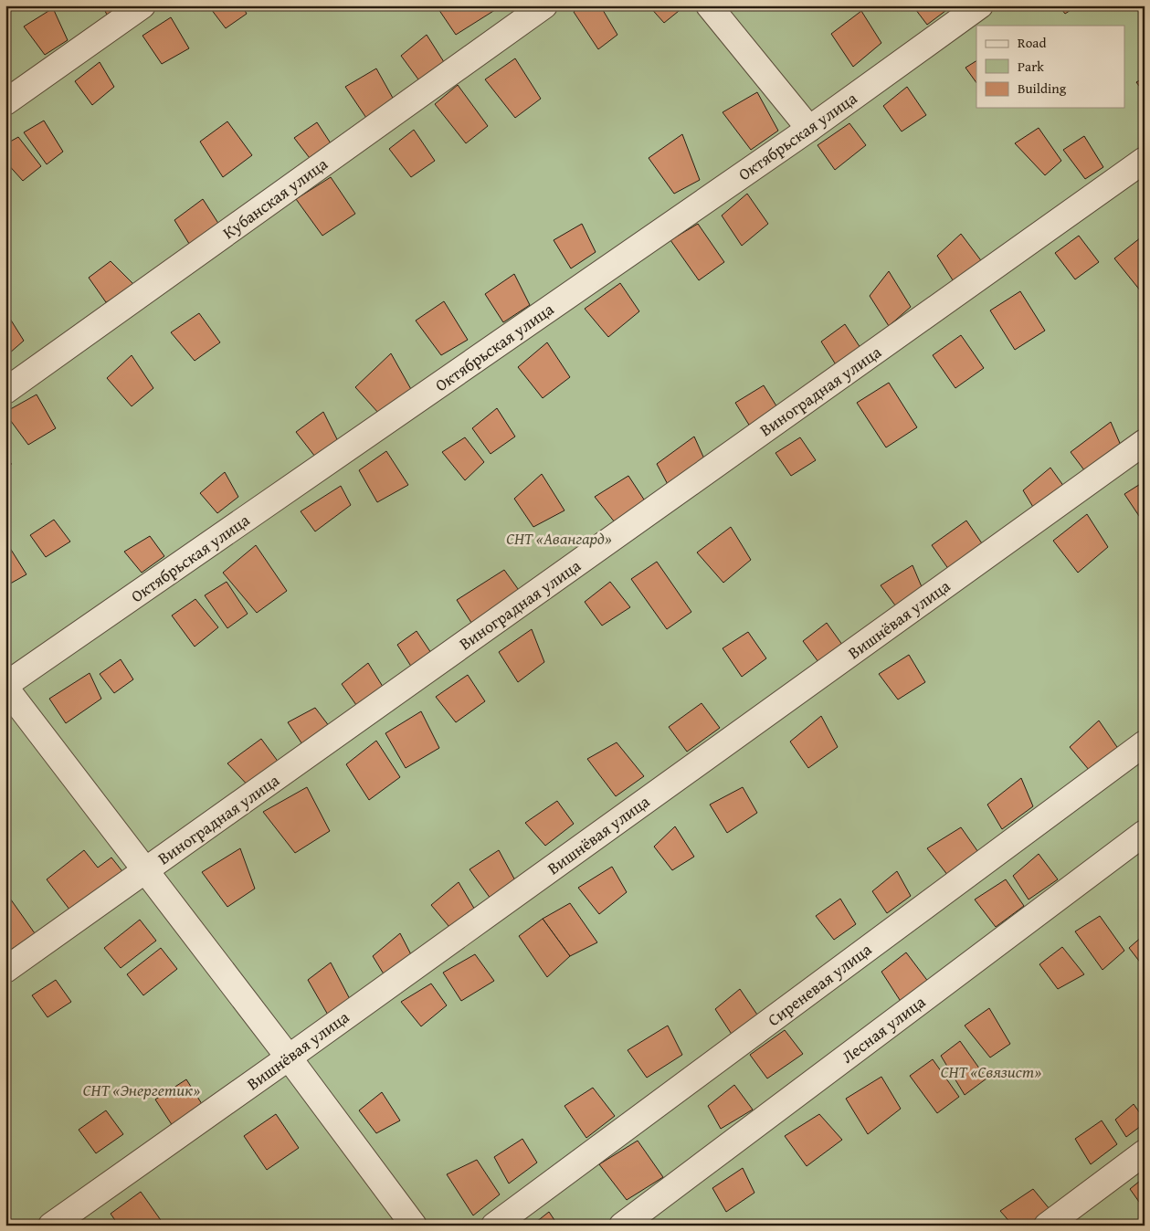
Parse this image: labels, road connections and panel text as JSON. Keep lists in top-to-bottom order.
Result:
{
  "streets": {
    "street": [
      "Октябрьская улица",
      "Кубанская улица",
      "Виноградная улица",
      "Вишнёвая улица",
      "Сиреневая улица",
      "Лесная улица"
    ]
  },
  "parks": ["СНТ «Авангард»", "СНТ «Связист»", "СНТ «Энергетик»"],
  "legend": ["Road", "Park", "Building"]
}
